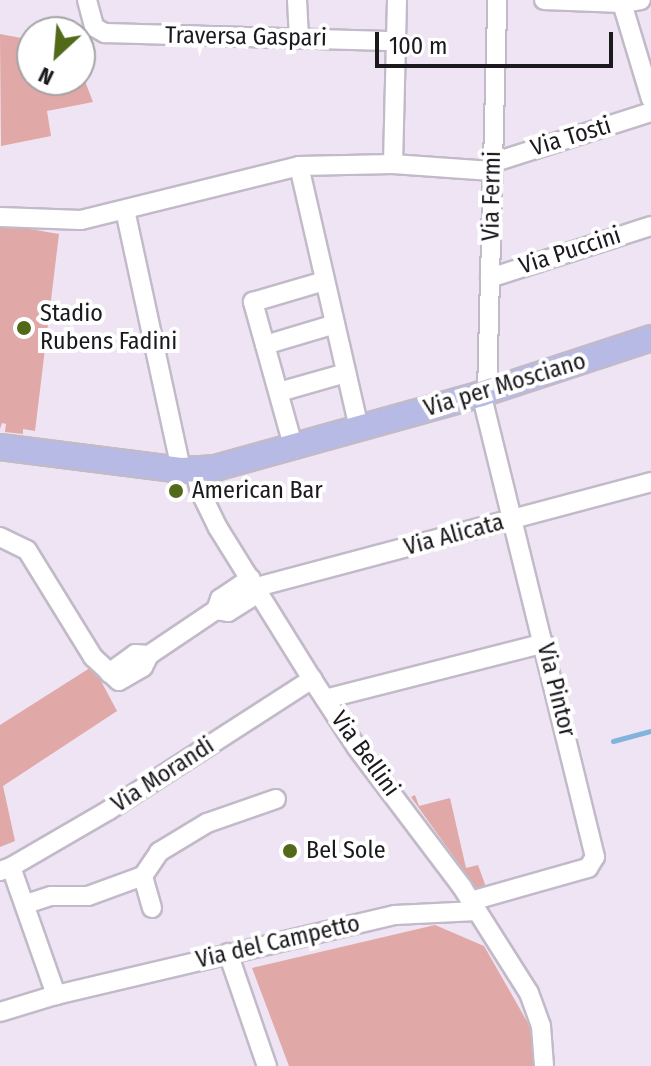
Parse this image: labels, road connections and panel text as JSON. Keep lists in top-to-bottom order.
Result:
{
  "streets": {
    "main road": ["Via per Mosciano"],
    "street": [
      "Traversa Gaspari",
      "Via Tosti",
      "Via Fermi",
      "Via Puccini",
      "Via Alicata",
      "Via Pintor",
      "Via Bellini",
      "Via Morandi",
      "Via del Campetto"
    ]
  },
  "crossings": [
    ["Via Tosti", "Via Fermi"],
    ["Via Fermi", "Via Puccini"],
    ["Via Fermi", "Via per Mosciano"],
    ["Via Fermi", "Via Pintor"],
    ["Via per Mosciano", "Via Pintor"],
    ["Via per Mosciano", "Via Bellini"],
    ["Via Alicata", "Via Pintor"],
    ["Via Alicata", "Via Bellini"],
    ["Via Pintor", "Via Bellini"],
    ["Via Pintor", "Via del Campetto"],
    ["Via Bellini", "Via Morandi"],
    ["Via Bellini", "Via del Campetto"]
  ],
  "places": ["Stadio Rubens Fadini", "American Bar", "Bel Sole"],
  "scale_bar": "100 m",
  "north": "bottom left"
}
